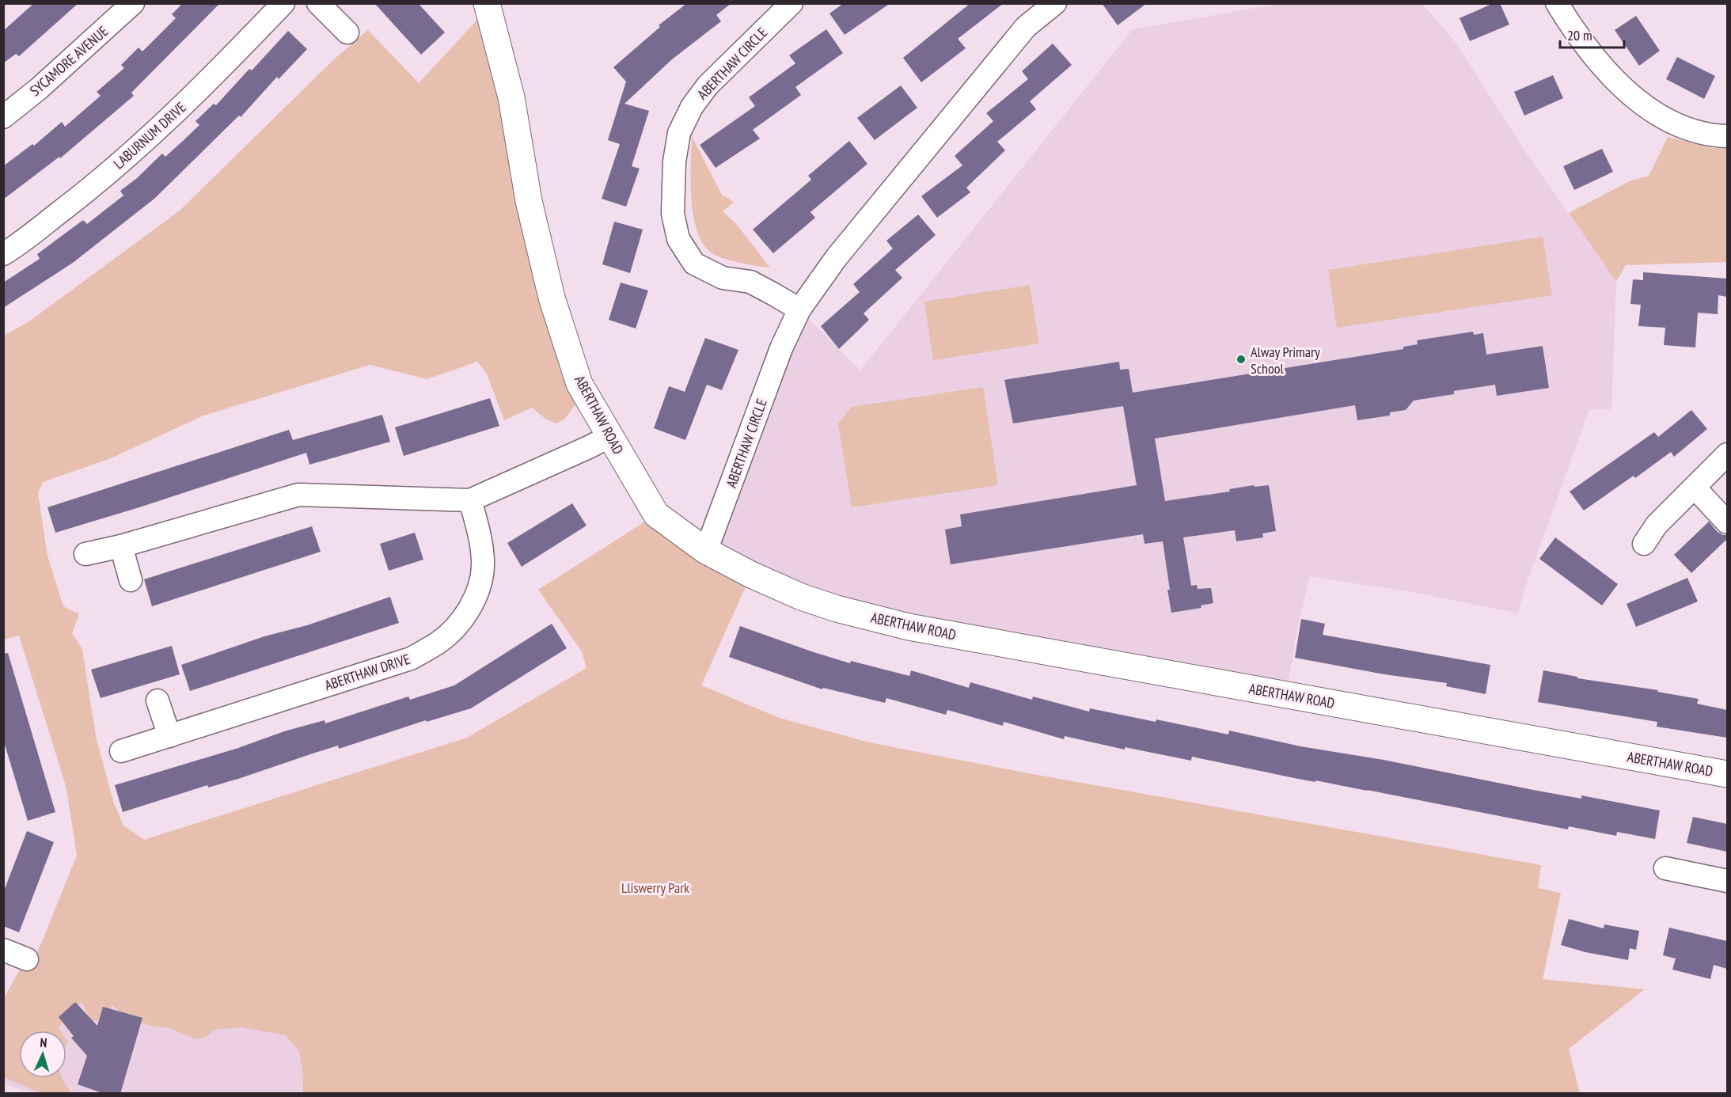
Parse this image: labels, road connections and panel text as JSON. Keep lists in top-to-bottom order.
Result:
{
  "streets": {
    "street": [
      "SYCAMORE AVENUE",
      "ABERTHAW CIRCLE",
      "LABURNUM DRIVE",
      "ABERTHAW ROAD",
      "ABERTHAW DRIVE"
    ]
  },
  "crossings": [
    ["ABERTHAW CIRCLE", "ABERTHAW ROAD"]
  ],
  "parks": ["Lliswerry Park"],
  "places": ["Alway Primary School"],
  "scale_bar": "20 m",
  "north": "top"
}
